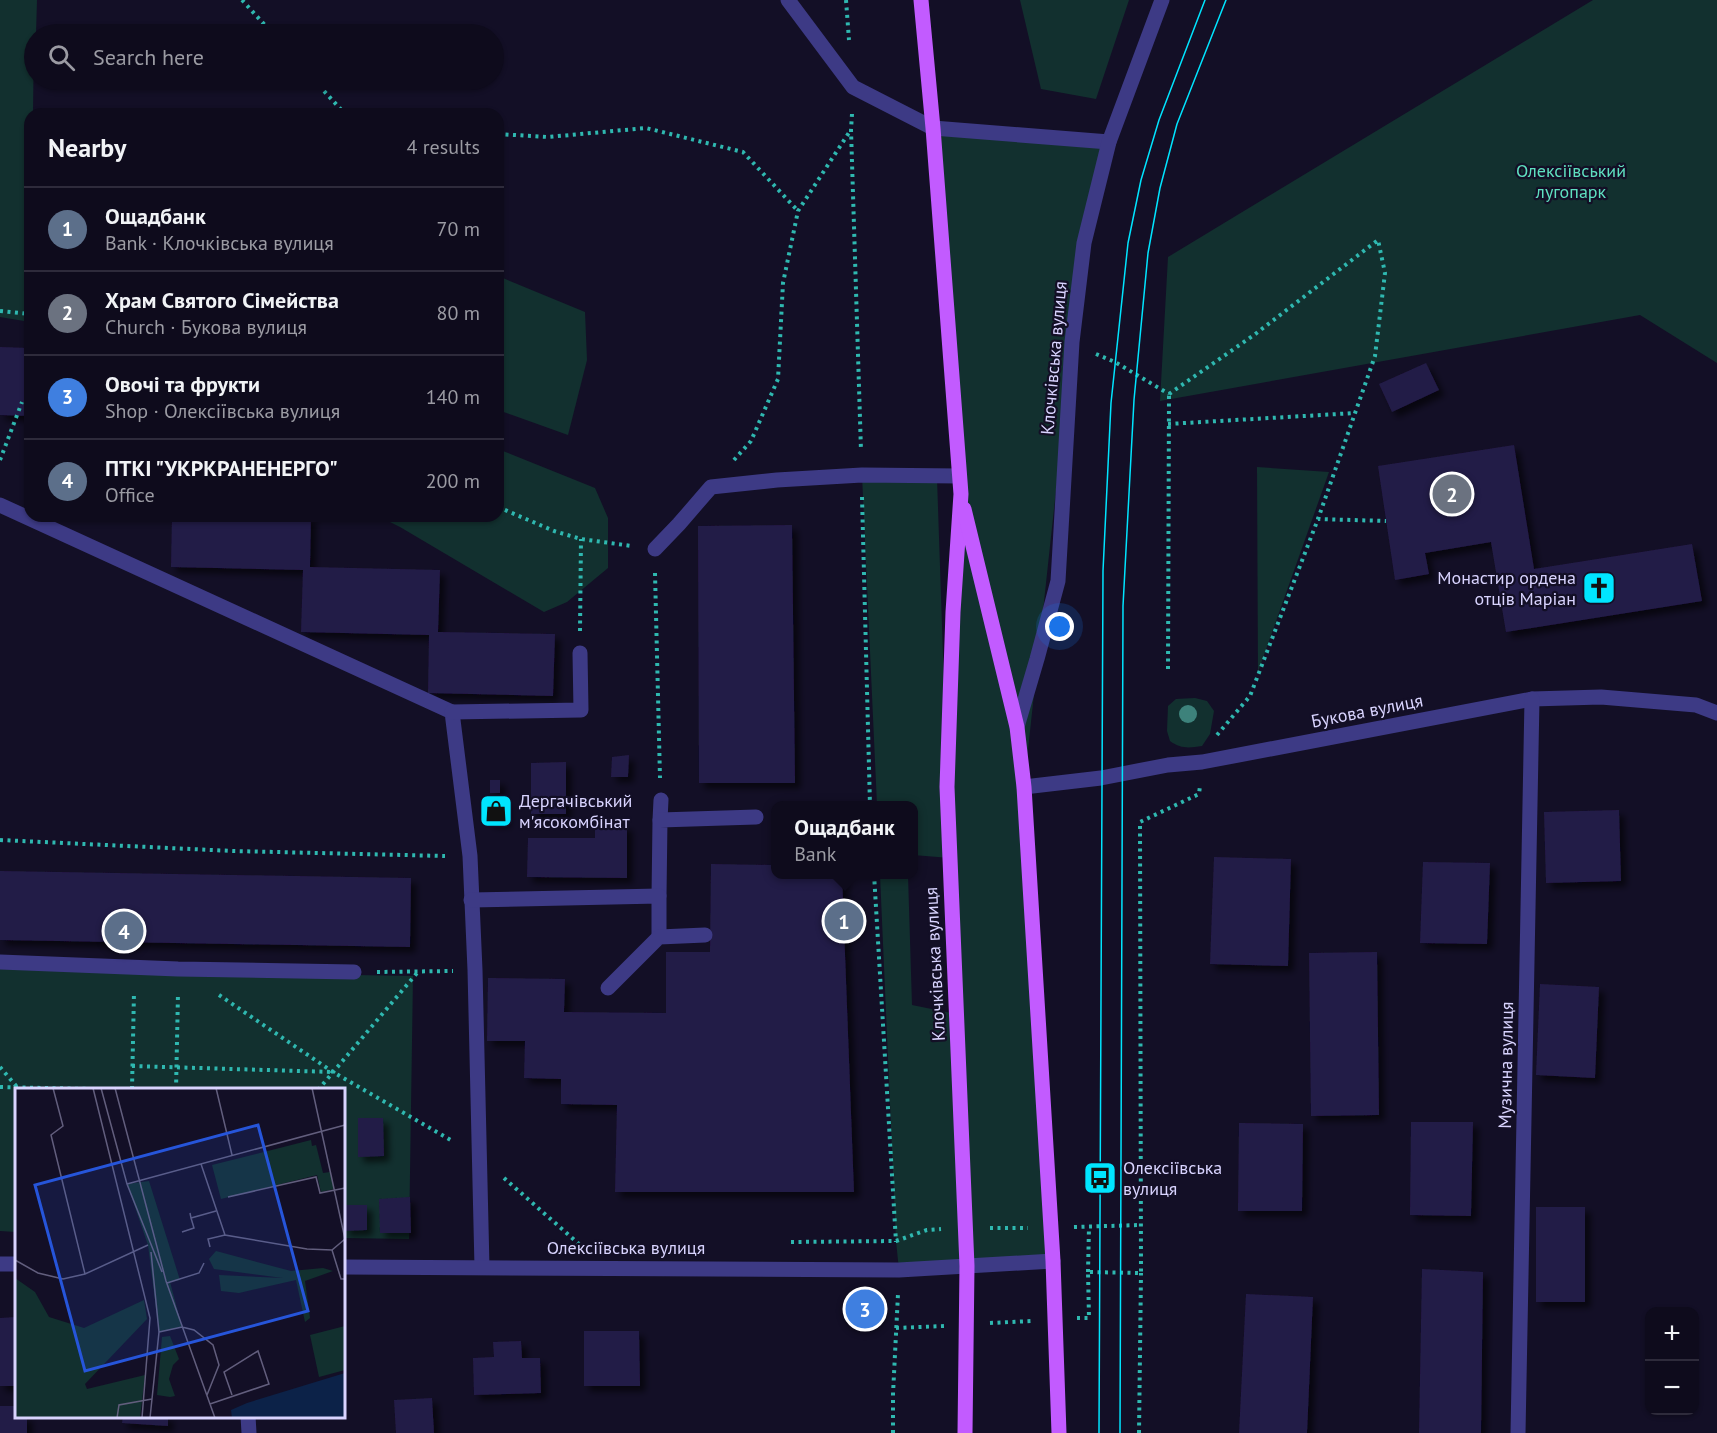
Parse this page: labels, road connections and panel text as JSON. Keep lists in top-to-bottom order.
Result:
{
  "streets": {
    "main road": ["Клочківська вулиця"],
    "street": ["Букова вулиця", "Музична вулиця", "Олексіївська вулиця"]
  },
  "crossings": [
    ["Клочківська вулиця", "Букова вулиця"],
    ["Клочківська вулиця", "Олексіївська вулиця"],
    ["Букова вулиця", "Музична вулиця"]
  ],
  "parks": ["Олексіївський лугопарк"],
  "places": {
    "church": ["Монастир ордена отців Маріан"],
    "shop": ["Дергачівський м'ясокомбінат"],
    "bus stop": ["Олексіївська вулиця"]
  },
  "page": {
    "search": "Search here",
    "heading": ["Nearby", "4 results"],
    "list": [
      {
        "mark": "1",
        "name": "Ощадбанк",
        "note": "Bank · Клочківська вулиця",
        "value": "70 m"
      },
      {
        "mark": "2",
        "name": "Храм Святого Сімейства",
        "note": "Church · Букова вулиця",
        "value": "80 m"
      },
      {
        "mark": "3",
        "name": "Овочі та фрукти",
        "note": "Shop · Олексіївська вулиця",
        "value": "140 m"
      },
      {
        "mark": "4",
        "name": "ПТКІ \"УКРКРАНЕНЕРГО\"",
        "note": "Office",
        "value": "200 m"
      }
    ],
    "pins": [
      "2",
      "1",
      "4",
      "3"
    ],
    "popup": ["Ощадбанк", "Bank"],
    "map_buttons": ["+", "−"]
  }
}
